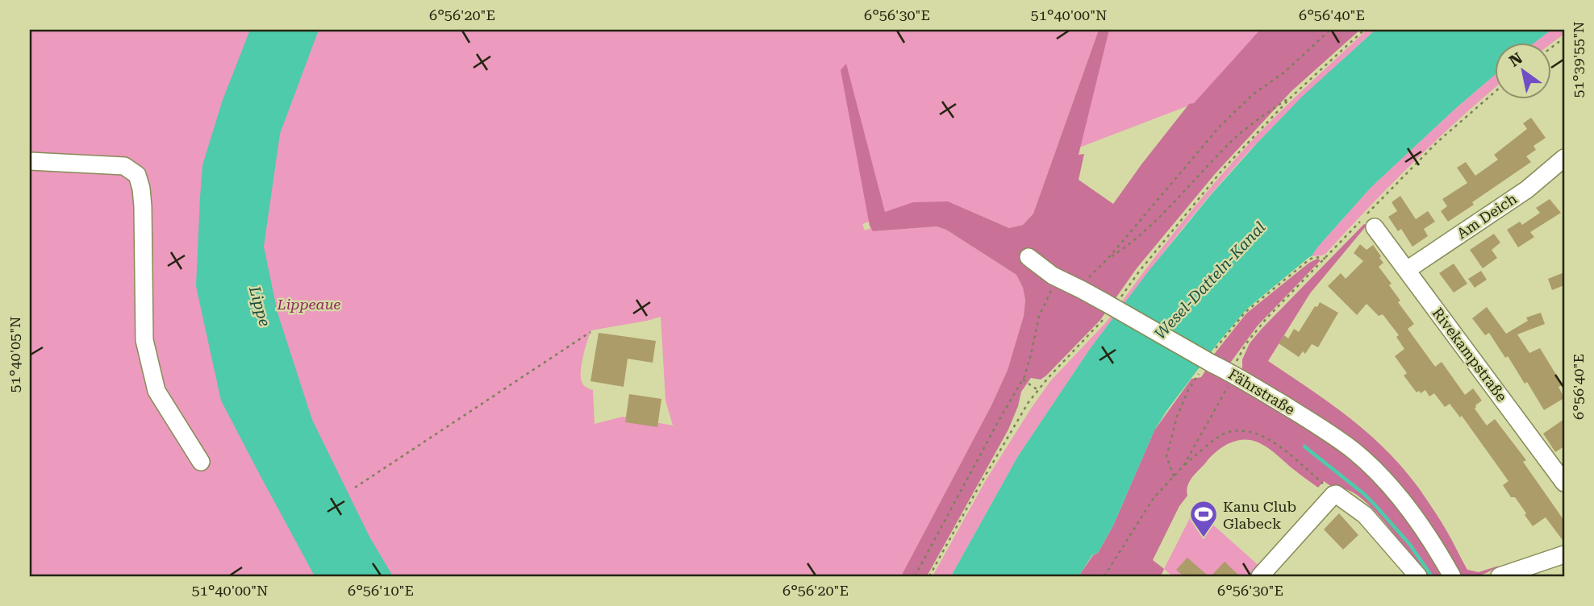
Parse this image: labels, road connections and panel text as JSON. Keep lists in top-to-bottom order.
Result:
{
  "streets": {
    "street": ["Am Deich", "Rivekampstraße", "Fährstraße"]
  },
  "crossings": [
    ["Am Deich", "Rivekampstraße"]
  ],
  "water": ["Wesel-Datteln-Kanal", "Lippe"],
  "parks": ["Lippeaue"],
  "places": {
    "sports": ["Kanu Club Glabeck"]
  },
  "north": "top left",
  "coordinates": [
    "6°56'20\"E",
    "6°56'30\"E",
    "51°40'00\"N",
    "6°56'40\"E",
    "51°39'55\"N",
    "51°40'05\"N",
    "6°56'10\"E"
  ]
}
